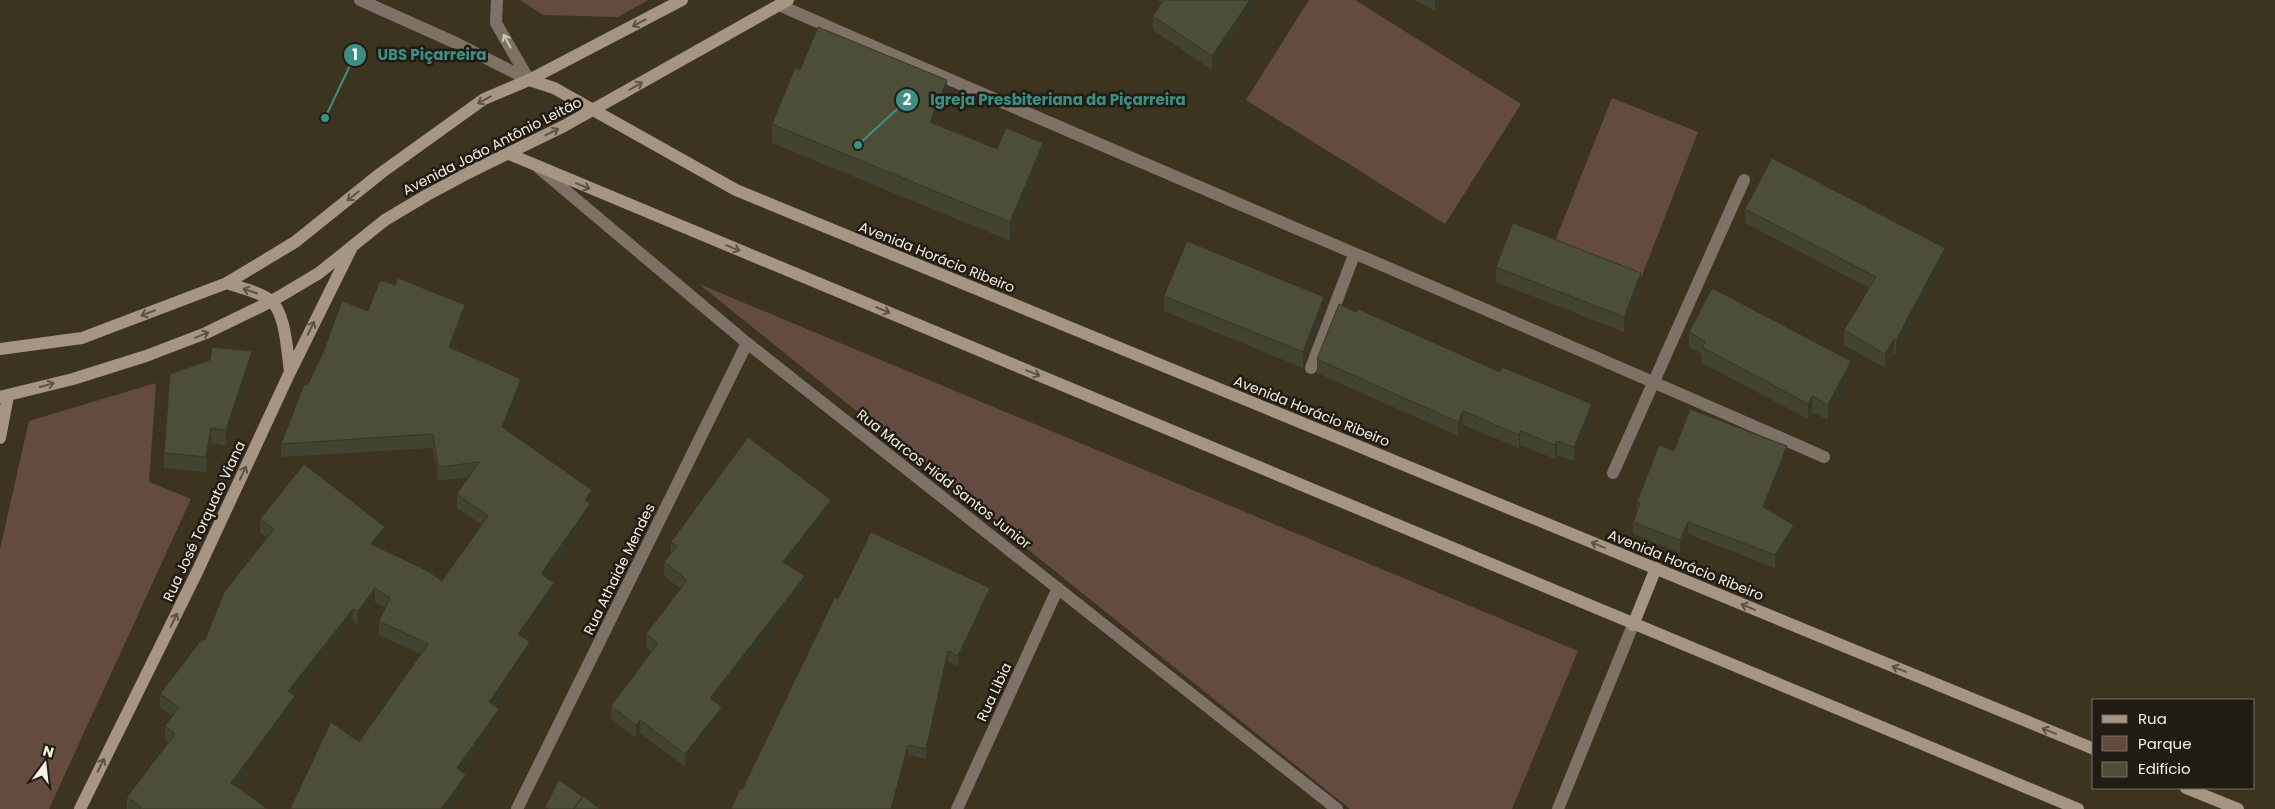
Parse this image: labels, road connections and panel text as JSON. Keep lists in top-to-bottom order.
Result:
{
  "streets": {
    "street": [
      "Avenida João Antônio Leitão",
      "Avenida Horácio Ribeiro",
      "Rua Marcos Hidd Santos Junior",
      "Rua José Torquato Viana",
      "Rua Athaide Mendes",
      "Rua Libia"
    ]
  },
  "crossings": [
    ["Avenida João Antônio Leitão", "Avenida Horácio Ribeiro"],
    ["Avenida João Antônio Leitão", "Rua José Torquato Viana"],
    ["Rua Marcos Hidd Santos Junior", "Rua Athaide Mendes"],
    ["Rua Marcos Hidd Santos Junior", "Rua Libia"]
  ],
  "one_way": ["Rua José Torquato Viana"],
  "places": ["UBS Piçarreira", "Igreja Presbiteriana da Piçarreira"],
  "legend": ["Rua", "Parque", "Edifício"],
  "north": "top"
}
